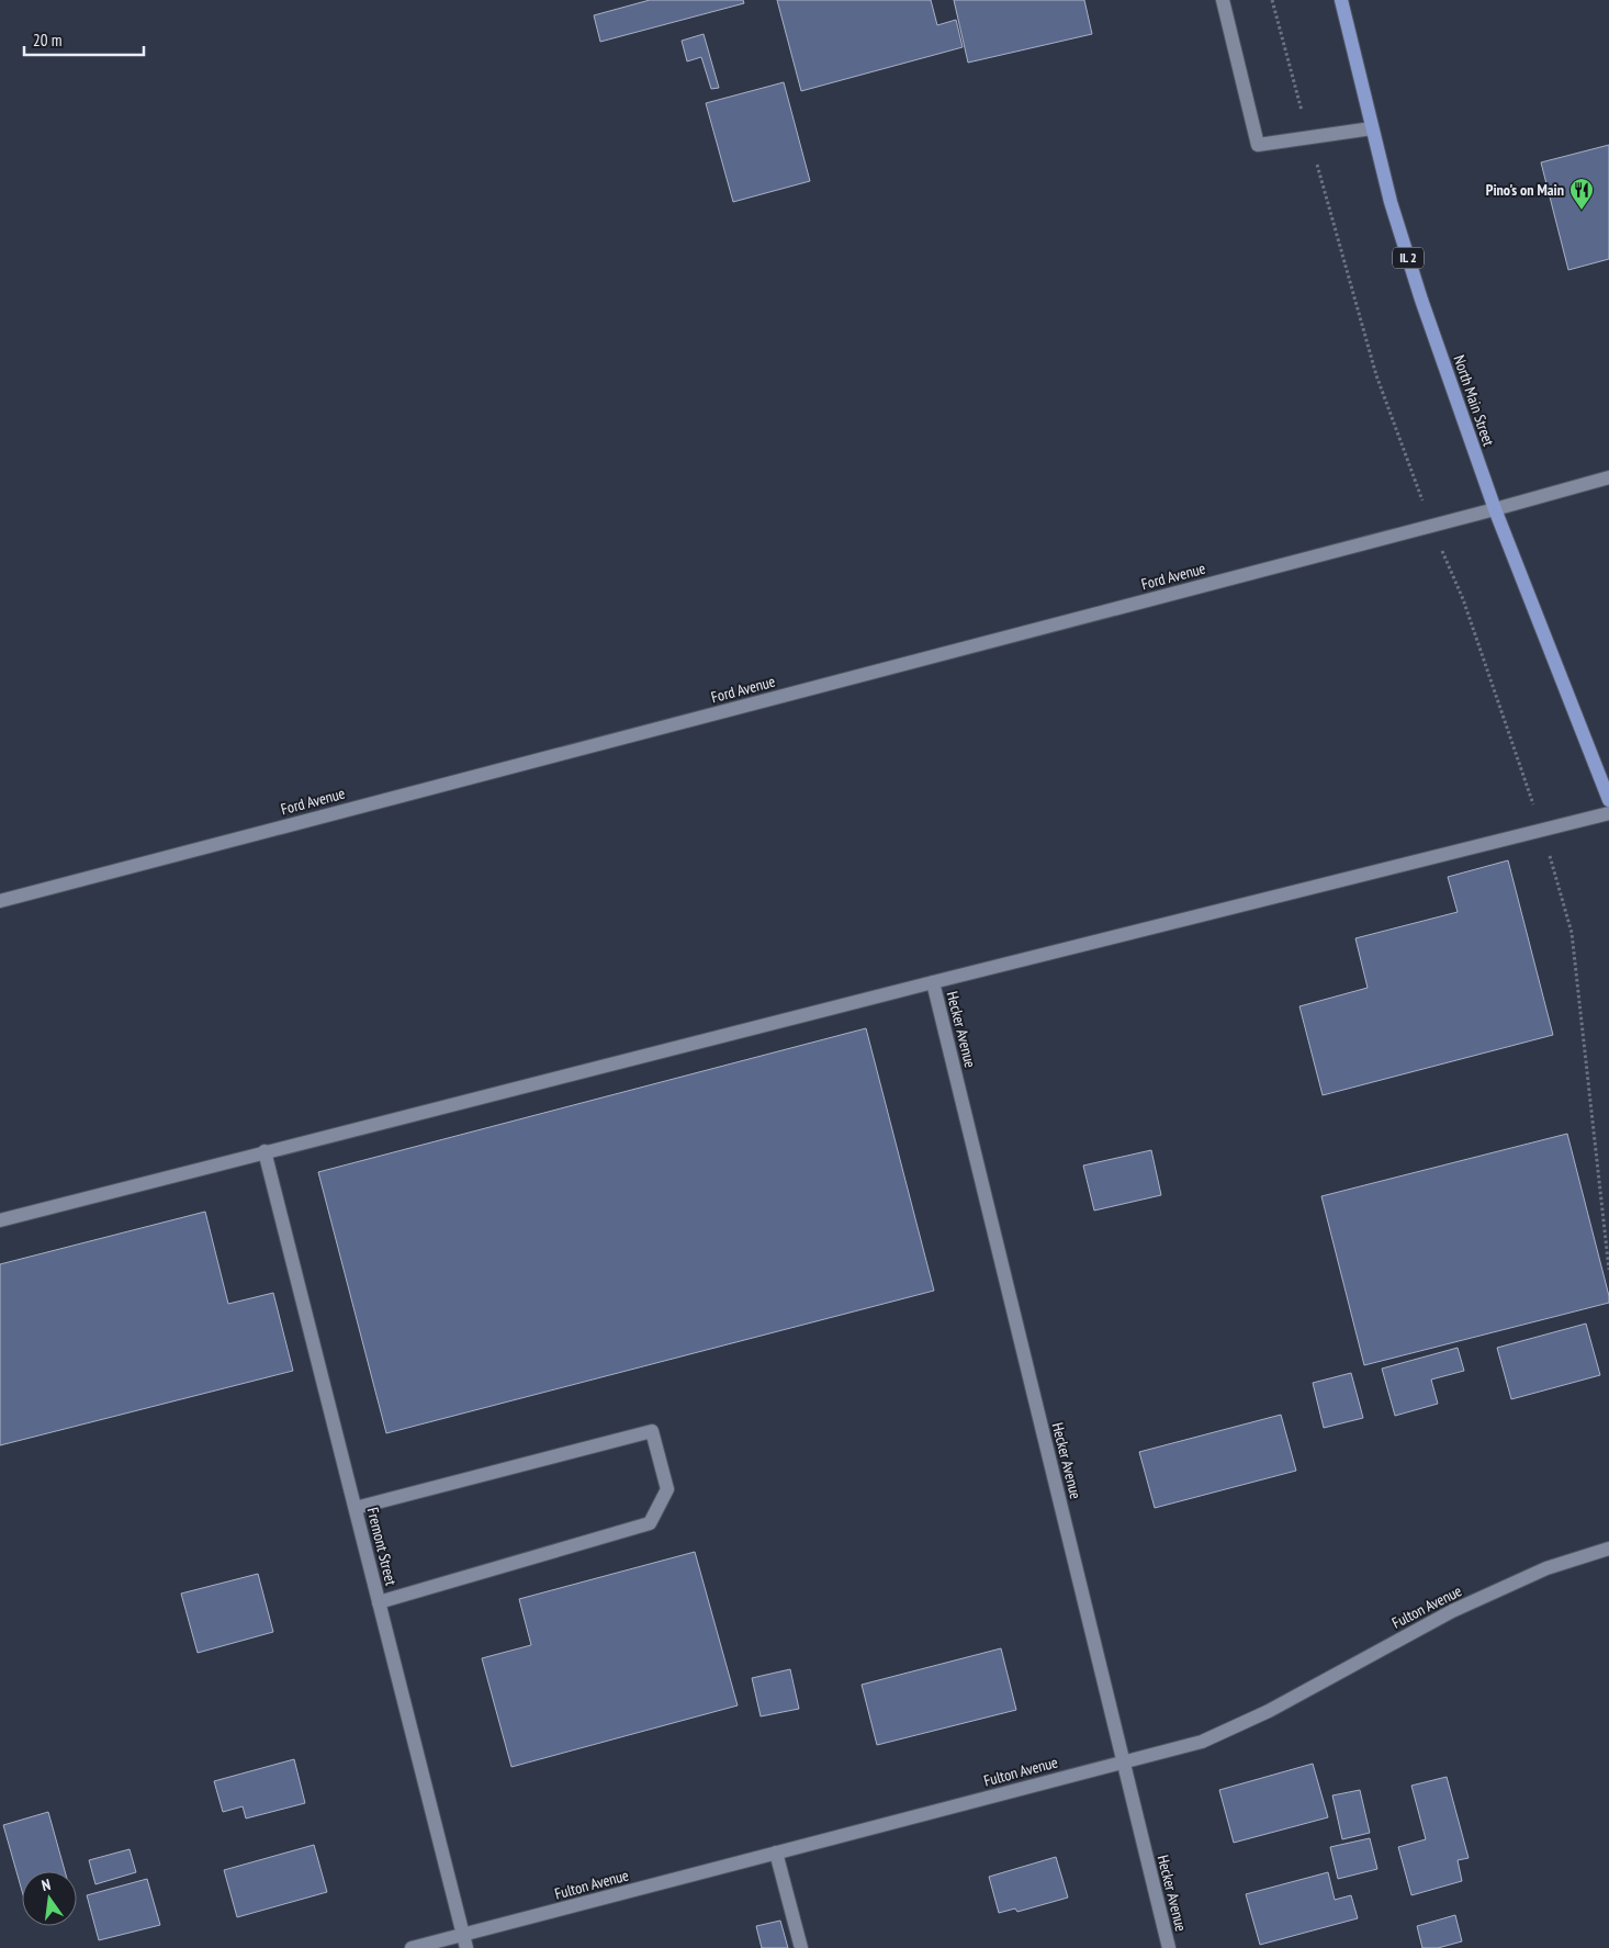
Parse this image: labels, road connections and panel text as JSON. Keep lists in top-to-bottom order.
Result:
{
  "streets": {
    "main road": ["IL 2", "North Main Street"],
    "street": [
      "Ford Avenue",
      "Hecker Avenue",
      "Fremont Street",
      "Fulton Avenue"
    ]
  },
  "crossings": [
    ["North Main Street", "Ford Avenue"],
    ["Hecker Avenue", "Fulton Avenue"],
    ["Fremont Street", "Fulton Avenue"]
  ],
  "places": {
    "restaurant": ["Pino's on Main"]
  },
  "scale_bar": "20 m",
  "north": "top"
}
